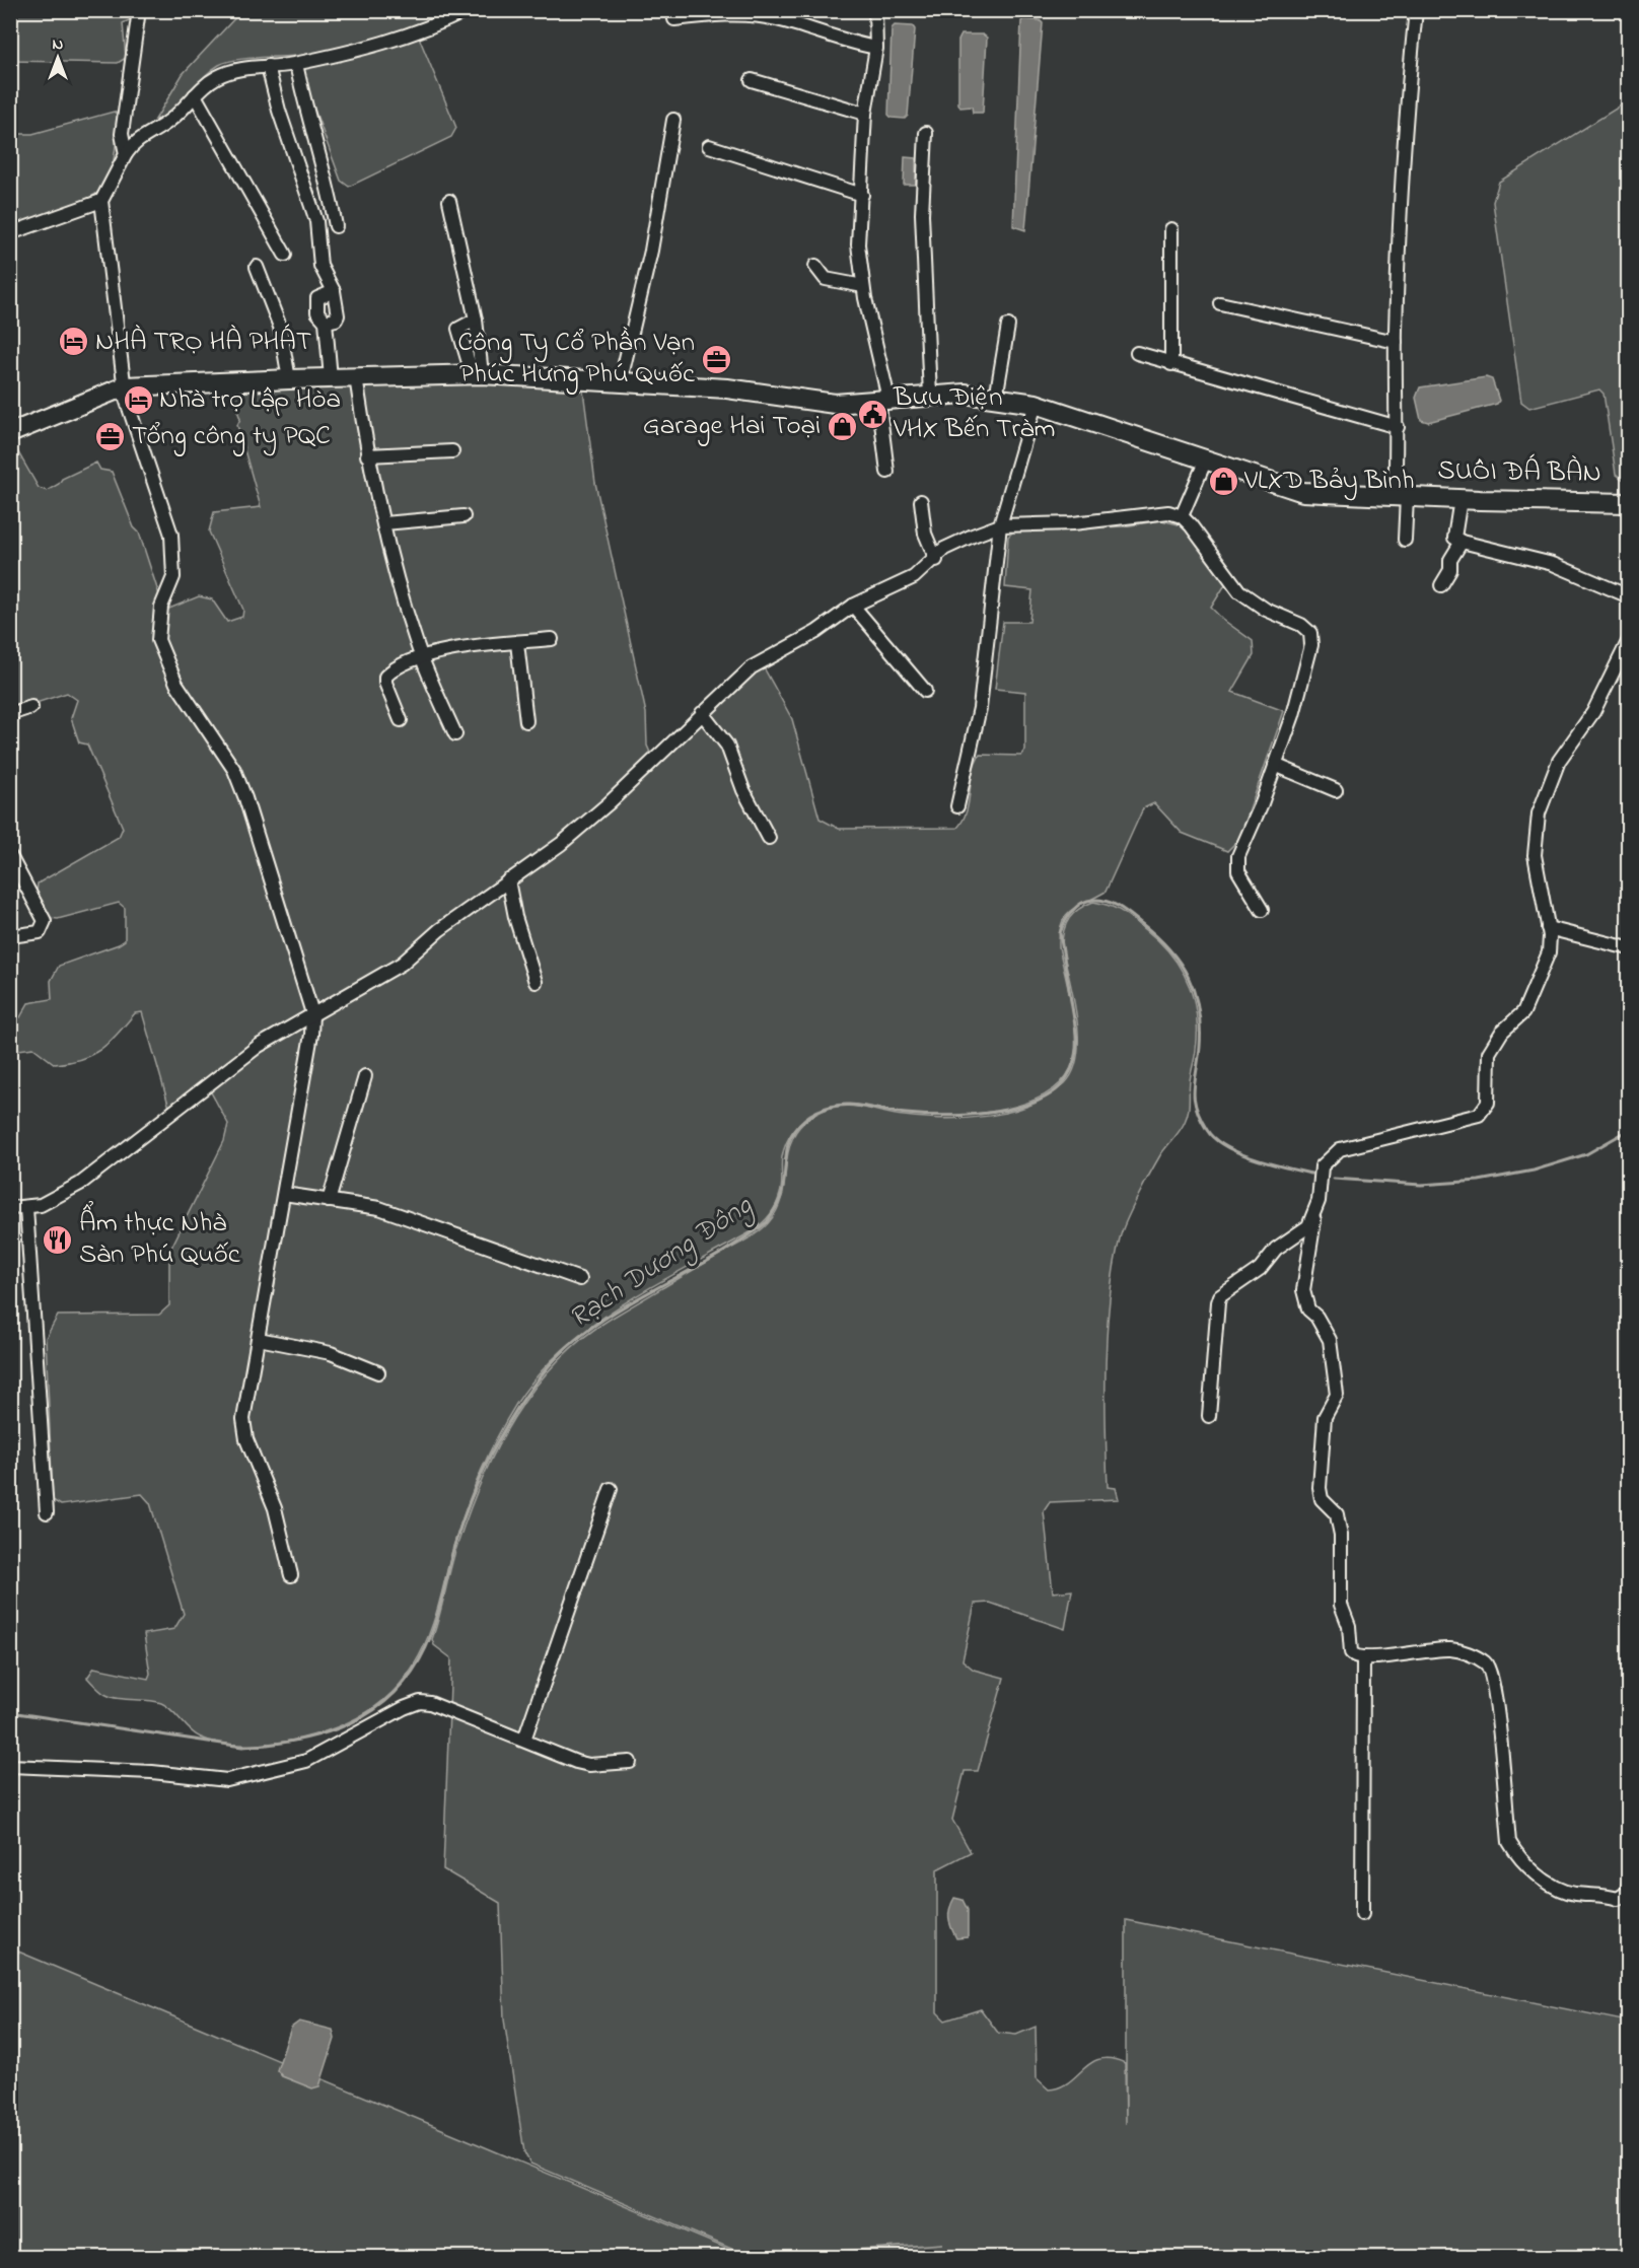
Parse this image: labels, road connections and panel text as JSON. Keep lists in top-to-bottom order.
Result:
{
  "streets": {
    "street": ["SUỐI ĐÁ BÀN"]
  },
  "water": ["Rạch Dương Đông"],
  "places": {
    "hotel": ["NHÀ TRỌ HÀ PHÁT", "Nhà trọ Lập Hòa"],
    "office": ["Công Ty Cổ Phần Vạn Phúc Hưng Phú Quốc", "Tổng công ty PQC"],
    "public building": ["Bưu Điện VHX Bến Tràm"],
    "shop": ["Garage Hai Toại", "VLXD Bảy Bình"],
    "restaurant": ["Ẩm thực Nhà Sàn Phú Quốc"]
  },
  "north": "top"
}
